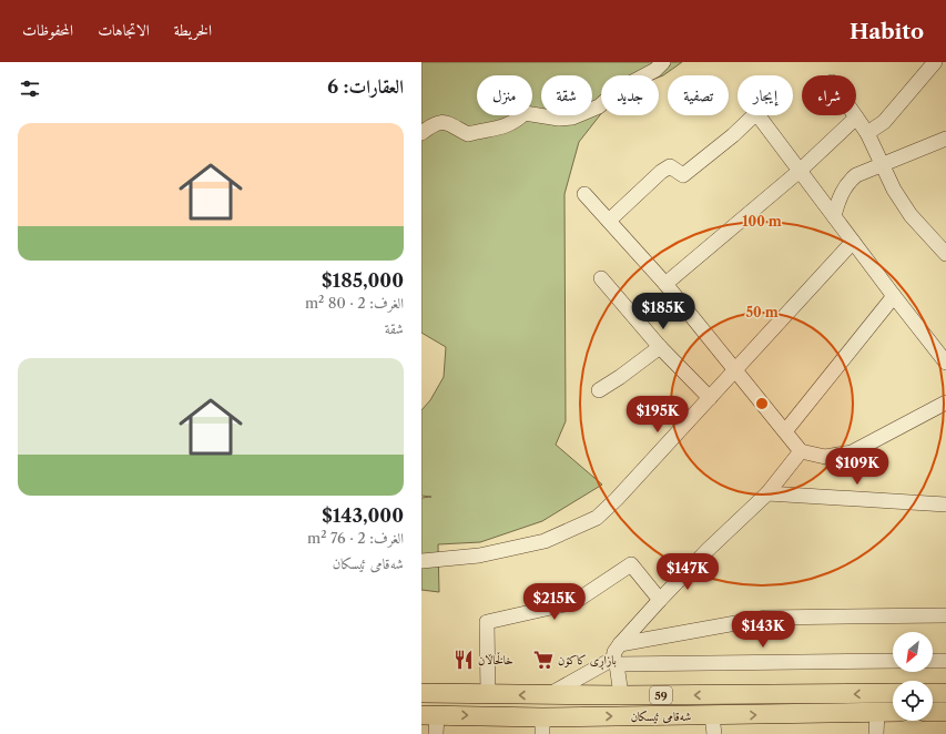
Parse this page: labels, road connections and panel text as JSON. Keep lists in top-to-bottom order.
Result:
{
  "streets": {
    "main road": ["59", "شەقامی ئیسکان"]
  },
  "places": {
    "restaurant": ["خاڵخاڵان"],
    "supermarket": ["بازاڕی کاکۆن"]
  },
  "north": "bottom left",
  "page": {
    "header": "Habito",
    "nav": ["الخريطة", "الاتجاهات", "المحفوظات"],
    "heading": "العقارات: 6",
    "chip": [
      "شراء",
      "إيجار",
      "تصفية",
      "جديد",
      "شقة",
      "منزل"
    ],
    "list": [
      {
        "name": "$185,000",
        "note": "الغرف: 2 · 80 m² · شقة"
      },
      {
        "name": "$143,000",
        "note": "الغرف: 2 · 76 m² · شەقامی ئیسکان"
      }
    ],
    "price": [
      "$185K",
      "$195K",
      "$109K",
      "$147K",
      "$215K",
      "$143K"
    ]
  },
  "rings": ["100 m", "50 m"]
}
